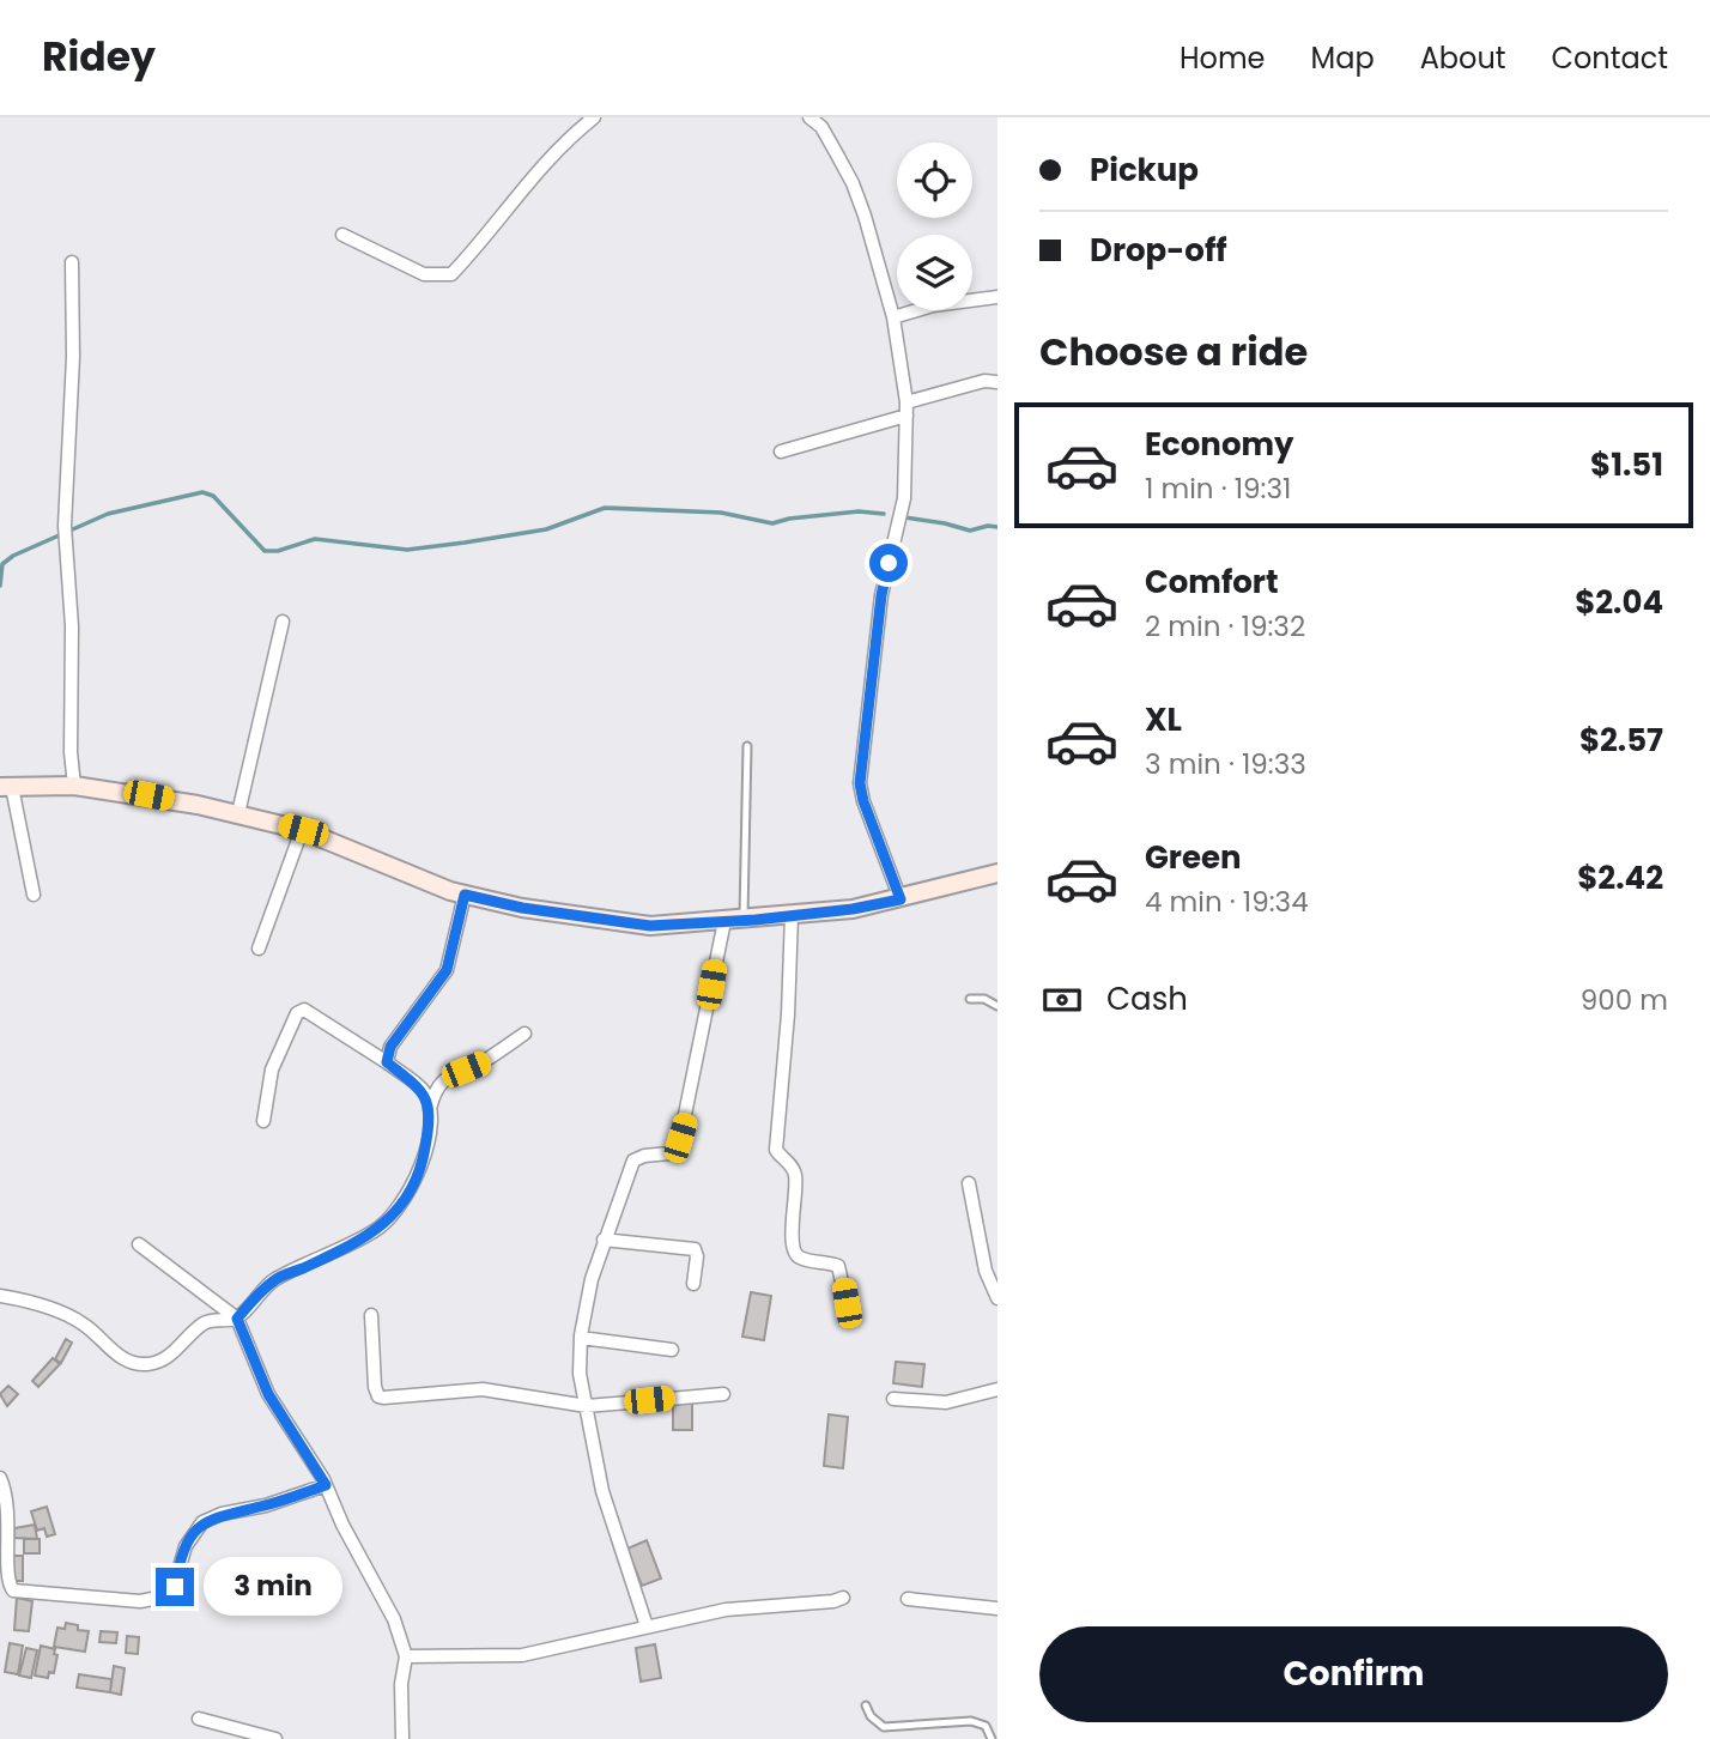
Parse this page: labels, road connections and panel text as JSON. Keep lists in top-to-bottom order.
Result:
{
  "page": {
    "header": "Ridey",
    "nav": [
      "Home",
      "Map",
      "About",
      "Contact"
    ],
    "banner": ["Pickup", "Drop-off"],
    "heading": "Choose a ride",
    "list": [
      {
        "name": "Economy",
        "note": "1 min · 19:31",
        "value": "$1.51"
      },
      {
        "name": "Comfort",
        "note": "2 min · 19:32",
        "value": "$2.04"
      },
      {
        "name": "XL",
        "note": "3 min · 19:33",
        "value": "$2.57"
      },
      {
        "name": "Green",
        "note": "4 min · 19:34",
        "value": "$2.42"
      }
    ],
    "pay": ["Cash", "900 m"],
    "bubble": "3 min",
    "buttons": "Confirm"
  }
}
